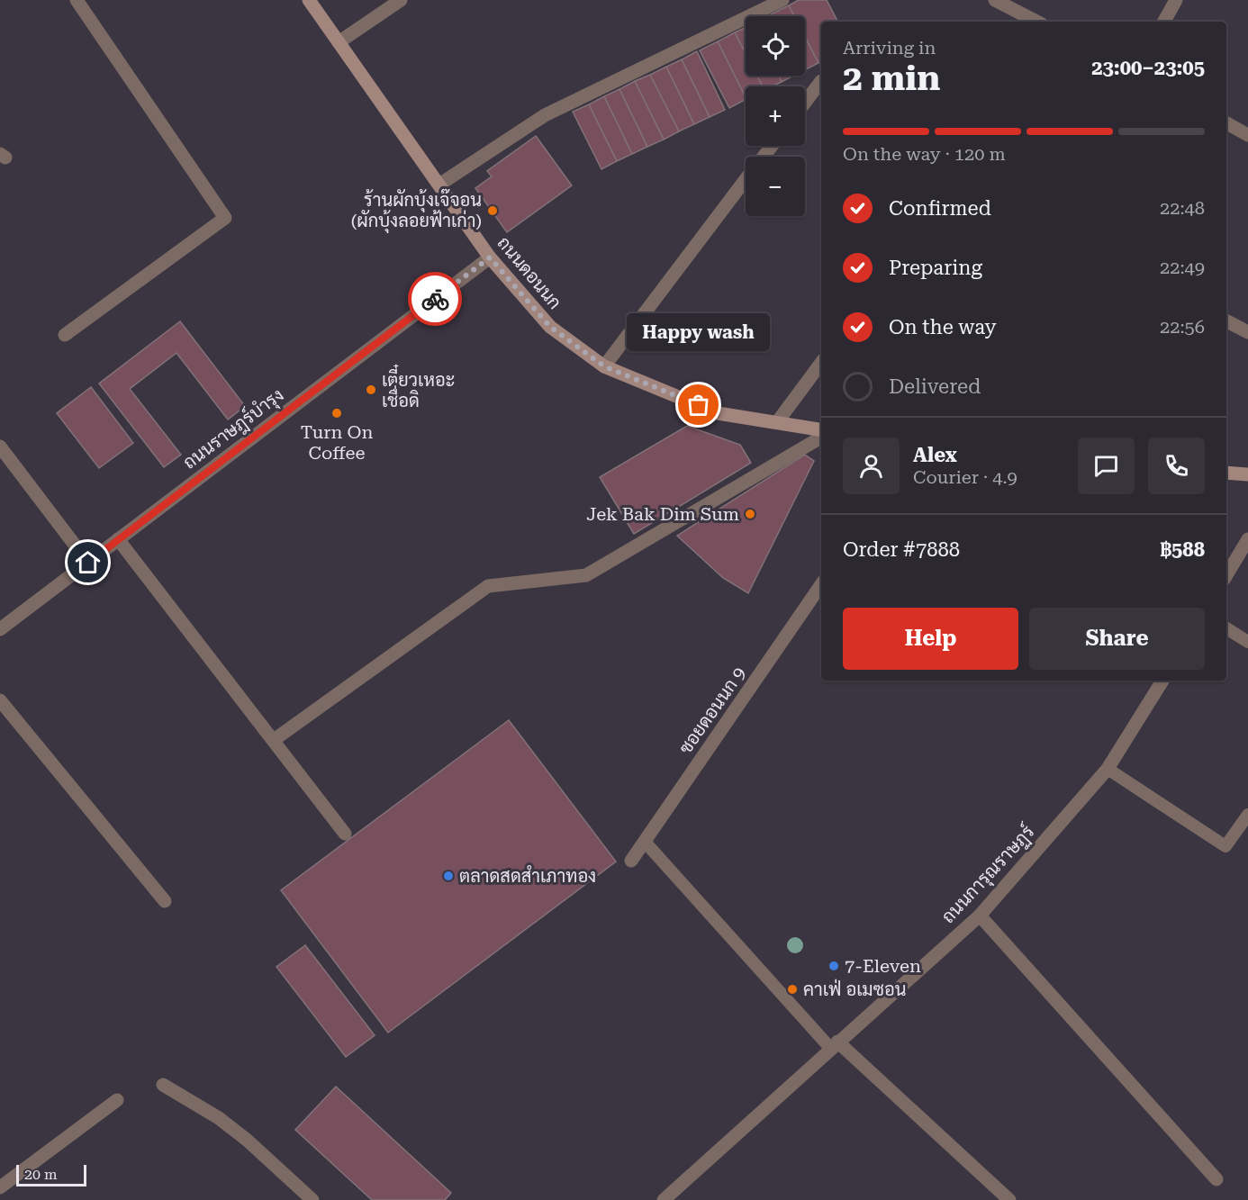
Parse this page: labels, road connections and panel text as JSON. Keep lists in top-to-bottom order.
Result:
{
  "streets": {
    "main road": ["ถนนดอนนก"],
    "street": ["ถนนราษฎร์บำรุง", "ซอยดอนนก 9", "ถนนการุณราษฏร์"]
  },
  "crossings": [
    ["ถนนดอนนก", "ถนนราษฎร์บำรุง"]
  ],
  "places": [
    "ร้านผักบุ้งเจ๊จอน (ผักบุ้งลอยฟ้าเก่า)",
    "เตี๋ยวเหอะ เชื่อดิ",
    "Happy wash",
    "Turn On Coffee",
    "Jek Bak Dim Sum",
    "ตลาดสดสำเภาทอง",
    "7-Eleven",
    "คาเฟ่ อเมซอน"
  ],
  "scale_bar": "20 m",
  "page": {
    "map_buttons": ["+", "−"],
    "heading": ["2 min", "Arriving in", "23:00–23:05"],
    "panel": [
      "Alex",
      "Courier · 4.9",
      "Order #7888",
      "฿588"
    ],
    "bar": "On the way · 120 m",
    "list": [
      ["Confirmed", "22:48"],
      ["Preparing", "22:49"],
      ["On the way", "22:56"],
      "Delivered"
    ],
    "bubble": "Happy wash",
    "buttons": ["Help", "Share"],
    "scale": "20 m"
  }
}
